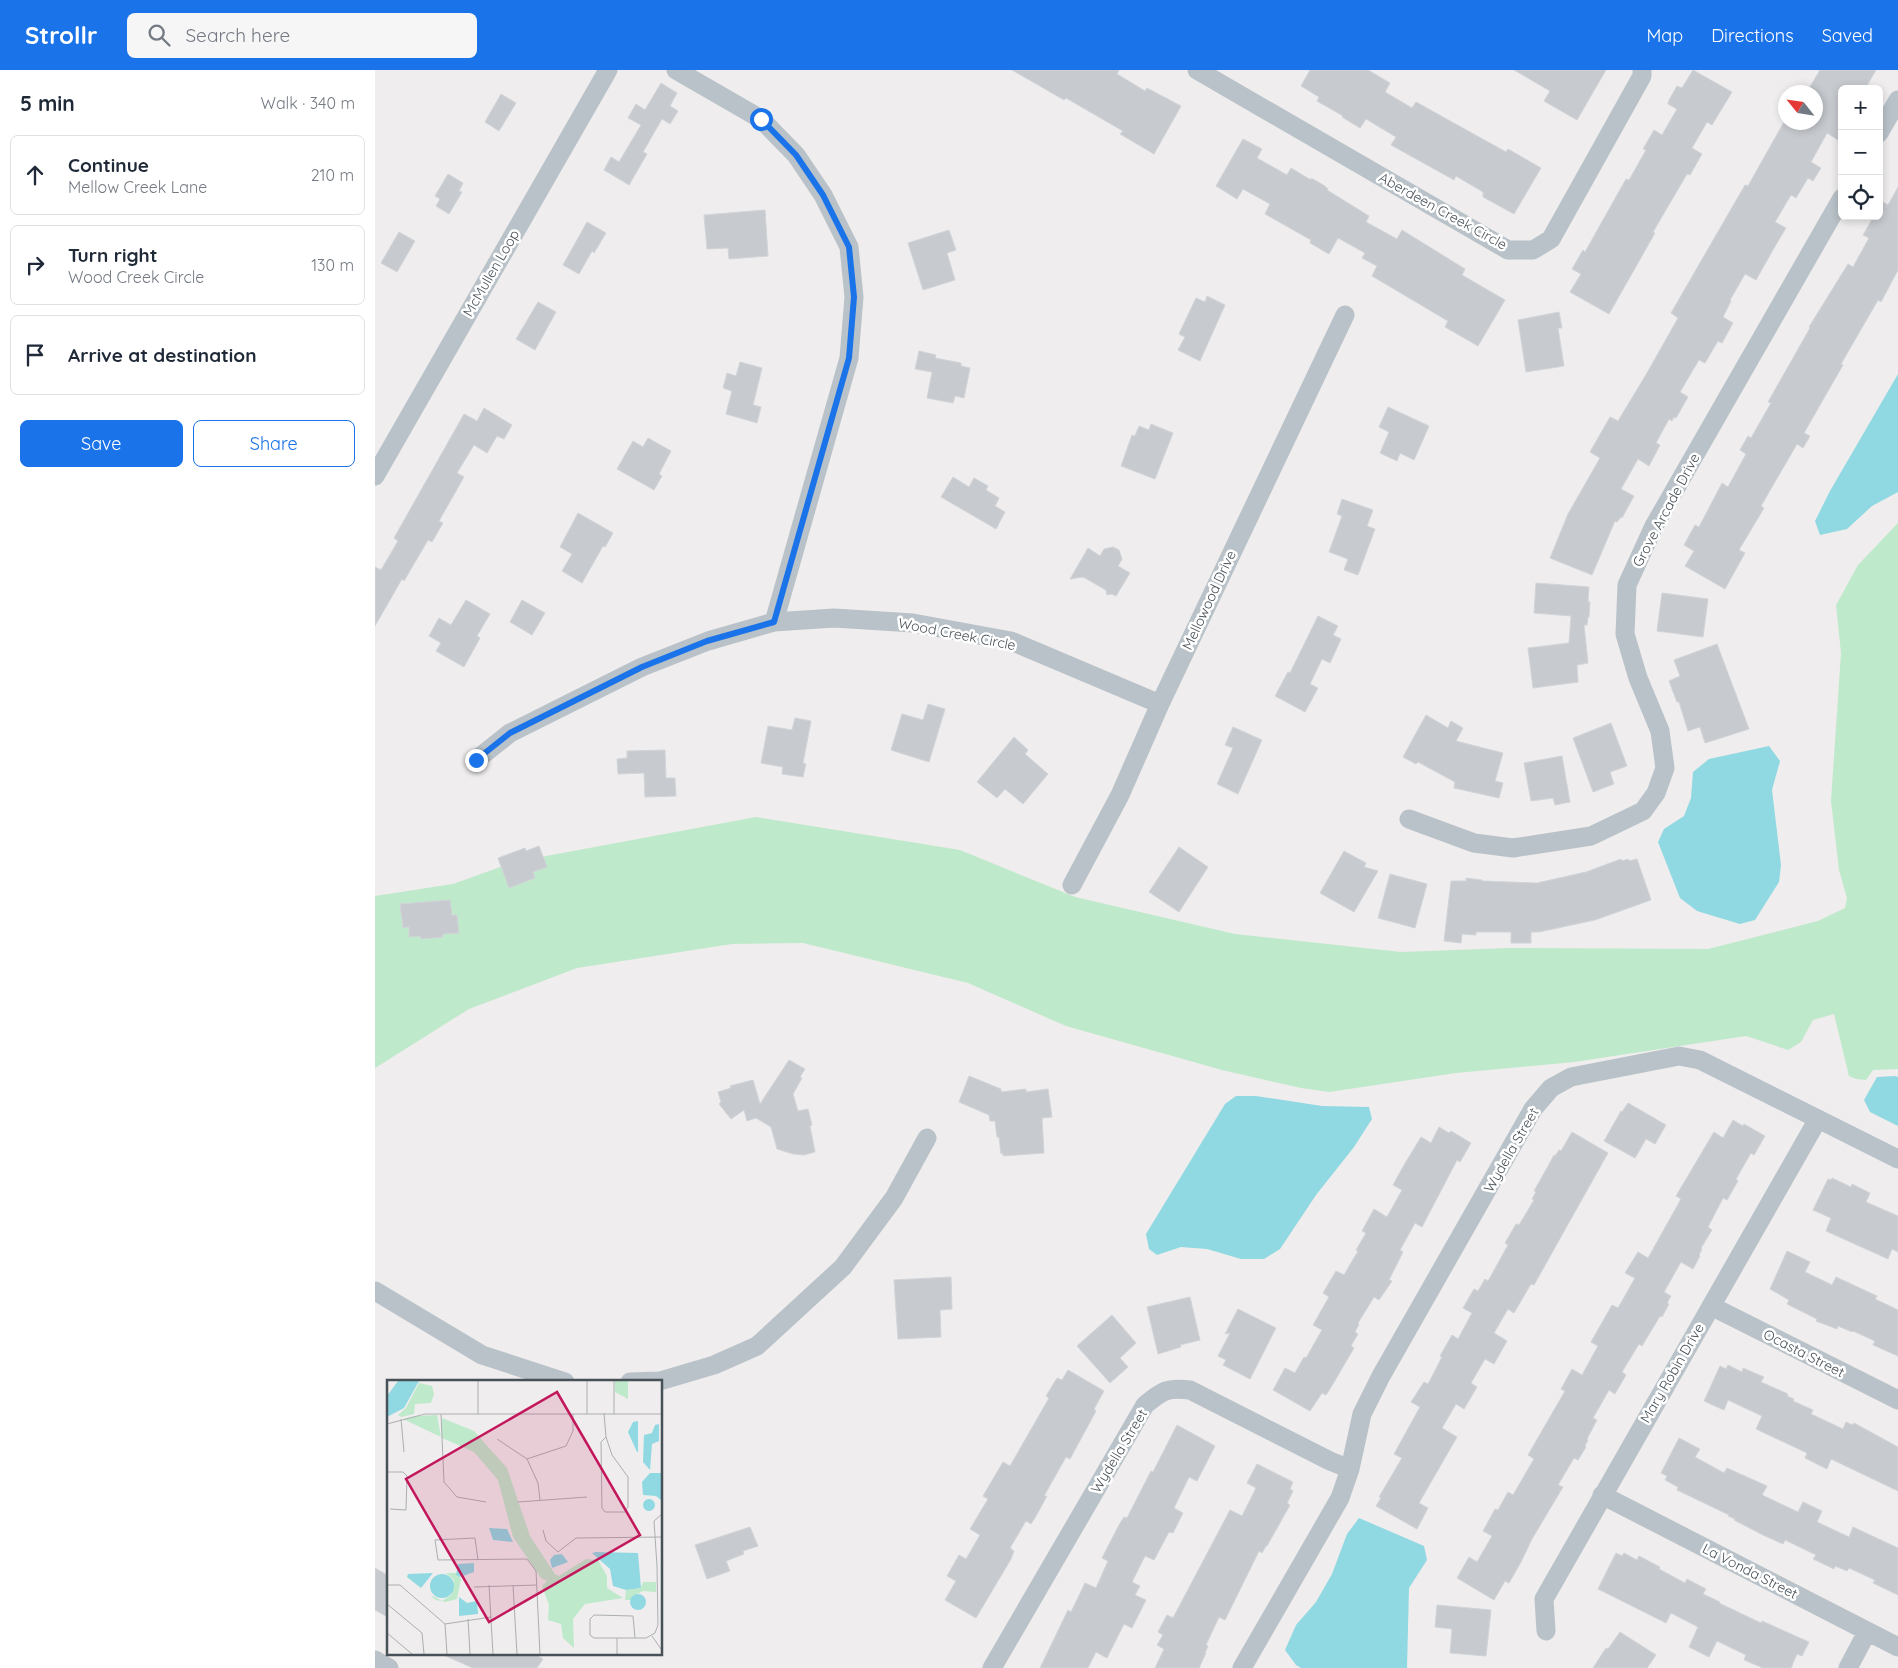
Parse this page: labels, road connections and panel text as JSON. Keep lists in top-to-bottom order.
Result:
{
  "streets": {
    "street": [
      "Aberdeen Creek Circle",
      "McMullen Loop",
      "Grove Arcade Drive",
      "Mellowood Drive",
      "Wood Creek Circle",
      "Wydella Street",
      "Ocasta Street",
      "Mary Robin Drive",
      "La Vonda Street"
    ]
  },
  "crossings": [
    ["Mellowood Drive", "Wood Creek Circle"],
    ["Wydella Street", "Mary Robin Drive"],
    ["Ocasta Street", "Mary Robin Drive"],
    ["Mary Robin Drive", "La Vonda Street"]
  ],
  "north": "top left",
  "page": {
    "header": "Strollr",
    "search": "Search here",
    "nav": ["Map", "Directions", "Saved"],
    "heading": ["5 min", "Walk · 340 m"],
    "map_buttons": ["+", "−"],
    "list": [
      ["Continue", "Mellow Creek Lane", "210 m"],
      ["Turn right", "Wood Creek Circle", "130 m"],
      "Arrive at destination"
    ],
    "buttons": ["Save", "Share"]
  }
}
